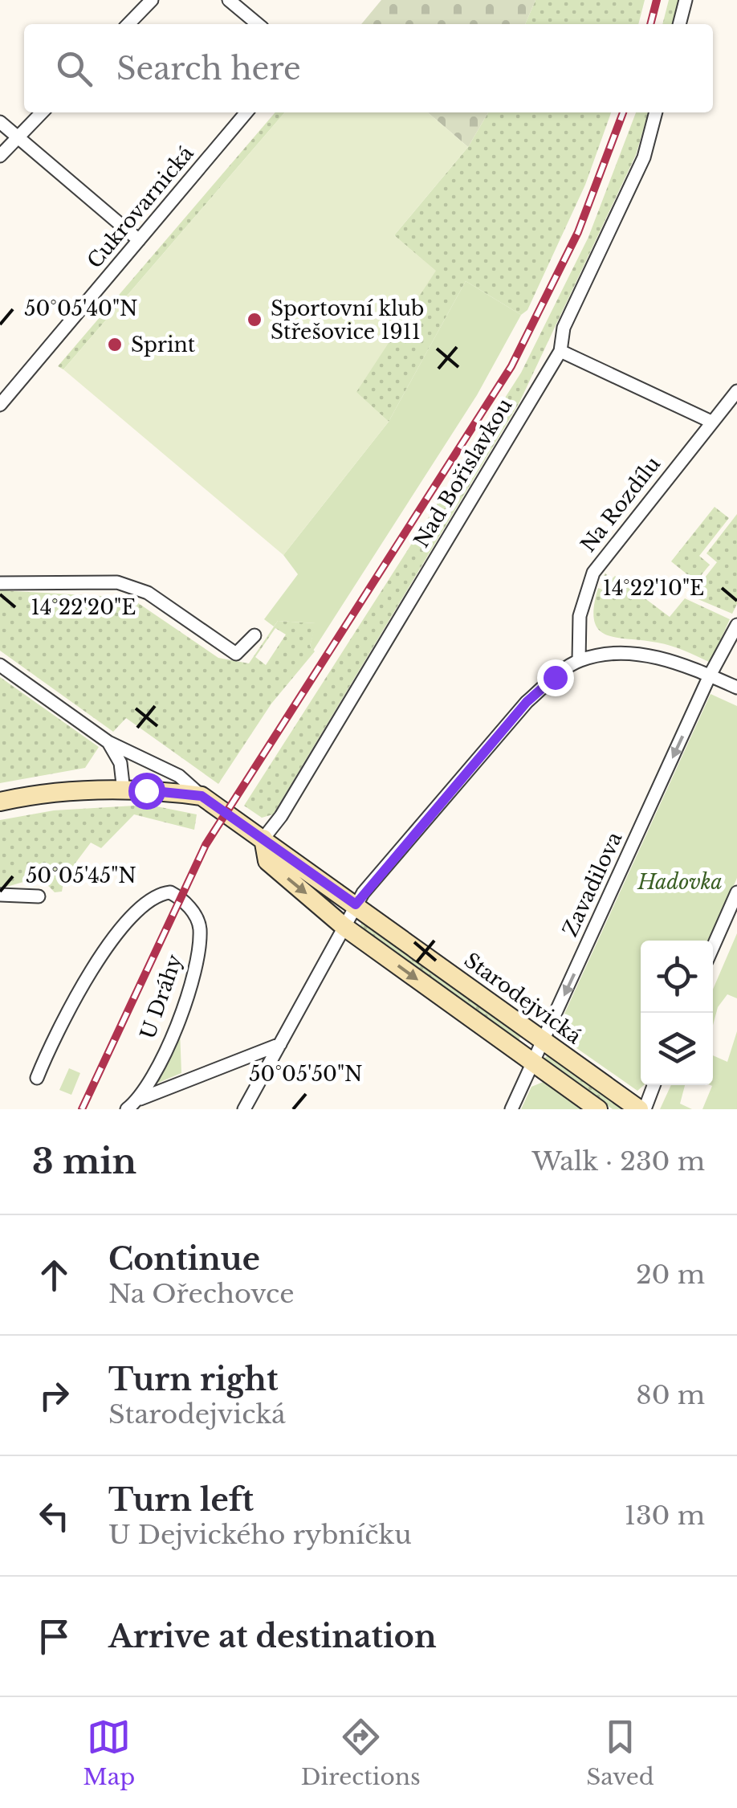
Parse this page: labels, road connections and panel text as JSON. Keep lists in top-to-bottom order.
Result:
{
  "streets": {
    "street": [
      "Cukrovarnická",
      "Nad Bořislavkou",
      "Na Rozdílu",
      "Zavadilova",
      "U Dráhy",
      "Starodejvická"
    ]
  },
  "crossings": [
    ["Nad Bořislavkou", "Starodejvická"],
    ["Zavadilova", "Starodejvická"]
  ],
  "one_way": ["Zavadilova"],
  "parks": ["Hadovka"],
  "places": ["Sportovní klub Střešovice 1911", "Sprint"],
  "page": {
    "search": "Search here",
    "heading": ["3 min", "Walk · 230 m"],
    "list": [
      ["Continue", "Na Ořechovce", "20 m"],
      ["Turn right", "Starodejvická", "80 m"],
      ["Turn left", "U Dejvického rybníčku", "130 m"],
      "Arrive at destination"
    ],
    "nav": ["Map", "Directions", "Saved"]
  },
  "coordinates": [
    "50°05'40\"N",
    "14°22'10\"E",
    "14°22'20\"E",
    "50°05'45\"N",
    "50°05'50\"N"
  ]
}
